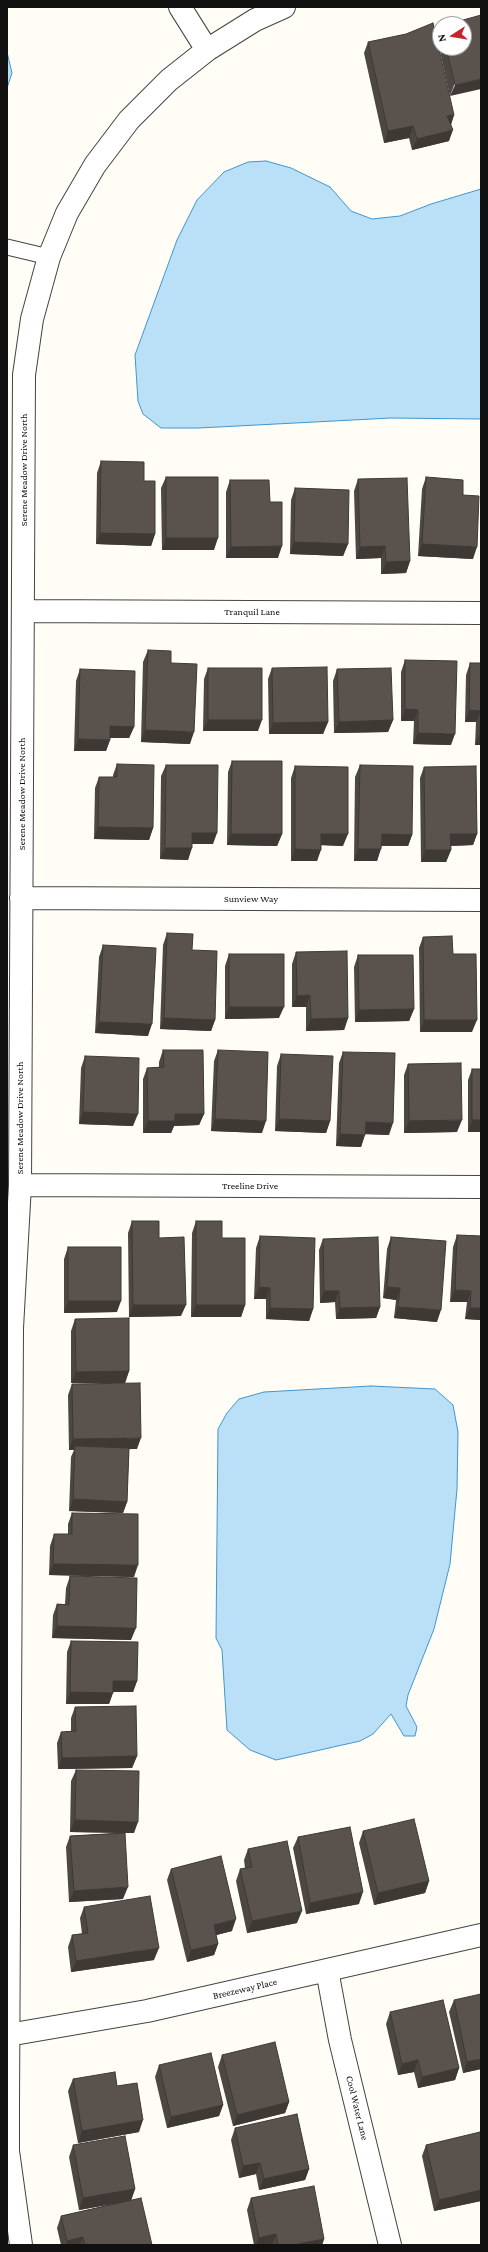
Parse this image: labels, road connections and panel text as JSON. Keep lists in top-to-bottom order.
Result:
{
  "streets": {
    "street": [
      "Serene Meadow Drive North",
      "Tranquil Lane",
      "Sunview Way",
      "Treeline Drive",
      "Breezeway Place",
      "Cool Water Lane"
    ]
  },
  "crossings": [
    ["Serene Meadow Drive North", "Tranquil Lane"],
    ["Serene Meadow Drive North", "Sunview Way"],
    ["Serene Meadow Drive North", "Treeline Drive"],
    ["Serene Meadow Drive North", "Breezeway Place"],
    ["Breezeway Place", "Cool Water Lane"]
  ],
  "north": "left"
}
